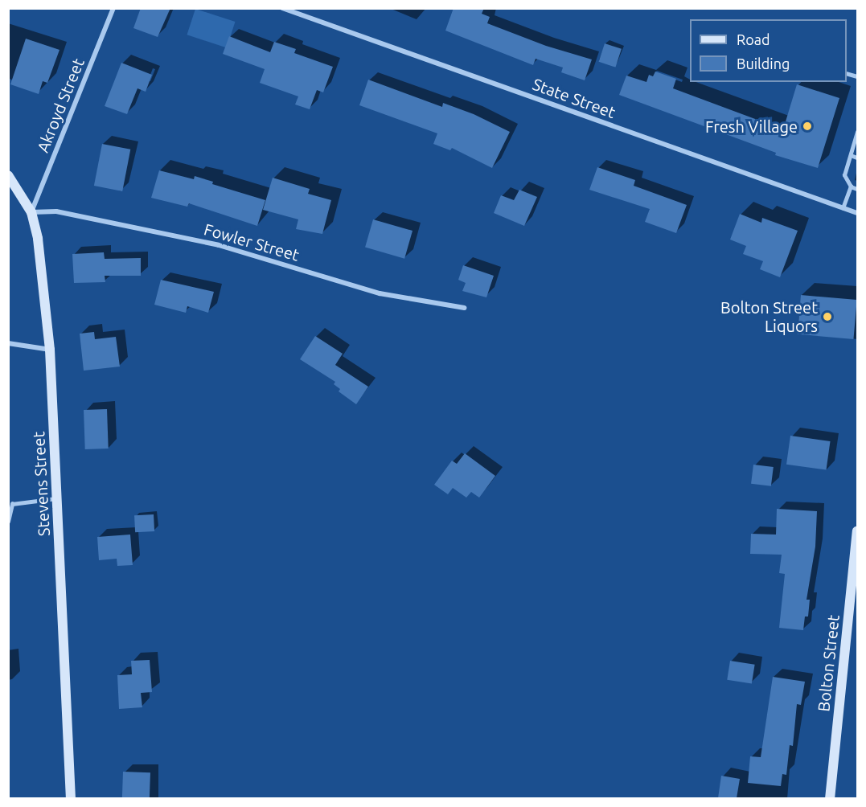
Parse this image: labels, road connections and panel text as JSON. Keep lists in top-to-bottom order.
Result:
{
  "streets": {
    "street": [
      "State Street",
      "Akroyd Street",
      "Fowler Street",
      "Stevens Street",
      "Bolton Street"
    ]
  },
  "crossings": [
    ["Akroyd Street", "Fowler Street"],
    ["Akroyd Street", "Stevens Street"],
    ["Fowler Street", "Stevens Street"]
  ],
  "places": ["Fresh Village", "Bolton Street Liquors"],
  "legend": ["Road", "Building"]
}
